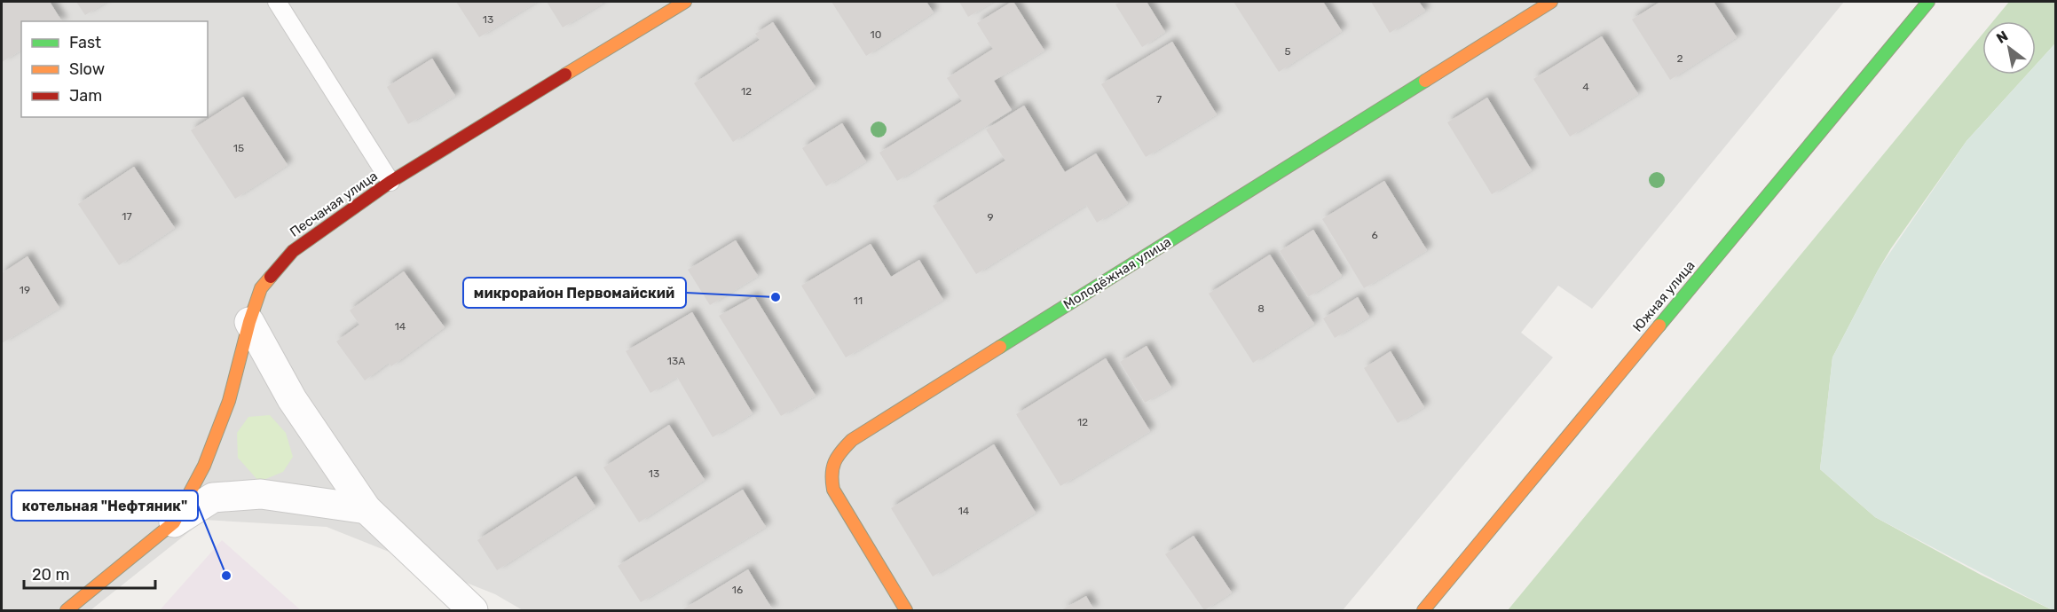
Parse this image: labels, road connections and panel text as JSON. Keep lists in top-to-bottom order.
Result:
{
  "streets": {
    "street": ["Песчаная улица", "Молодёжная улица", "Южная улица"]
  },
  "places": ["микрорайон Первомайский", "котельная \"Нефтяник\""],
  "house_numbers": [
    "13",
    "10",
    "5",
    "2",
    "4",
    "12",
    "7",
    "15",
    "17",
    "9",
    "6",
    "19",
    "11",
    "8",
    "14",
    "13А",
    "12",
    "13",
    "14",
    "16"
  ],
  "legend": ["Fast", "Slow", "Jam"],
  "scale_bar": "20 m",
  "north": "top left"
}
